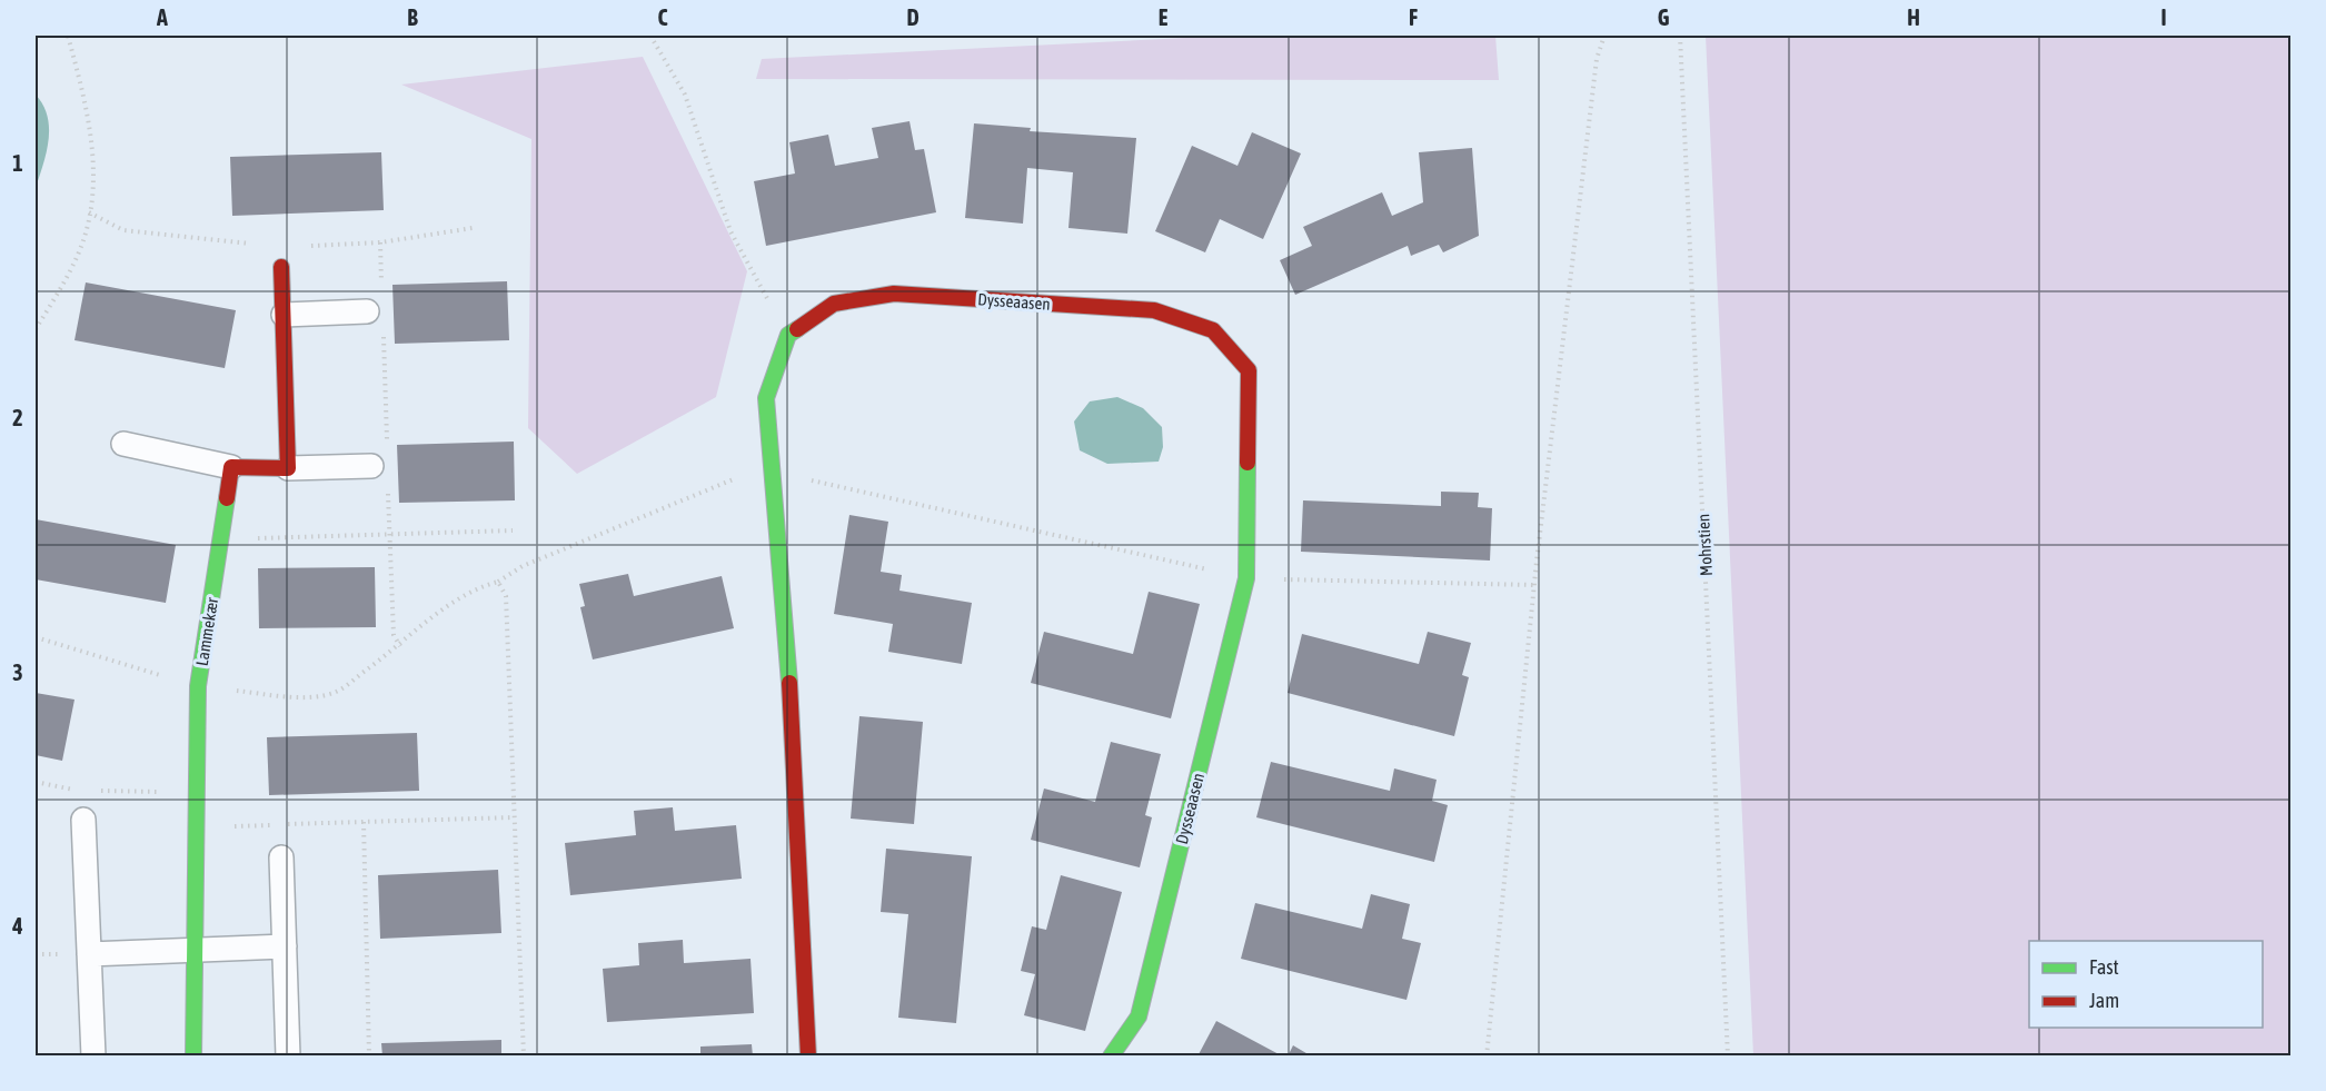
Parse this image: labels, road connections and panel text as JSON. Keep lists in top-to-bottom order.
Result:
{
  "streets": {
    "street": ["Dysseaasen", "Lammekær"],
    "path": ["Mohrstien"]
  },
  "legend": ["Fast", "Jam"],
  "grid": {
    "columns": [
      "A",
      "B",
      "C",
      "D",
      "E",
      "F",
      "G",
      "H",
      "I"
    ],
    "rows": [
      "1",
      "2",
      "3",
      "4"
    ]
  }
}
